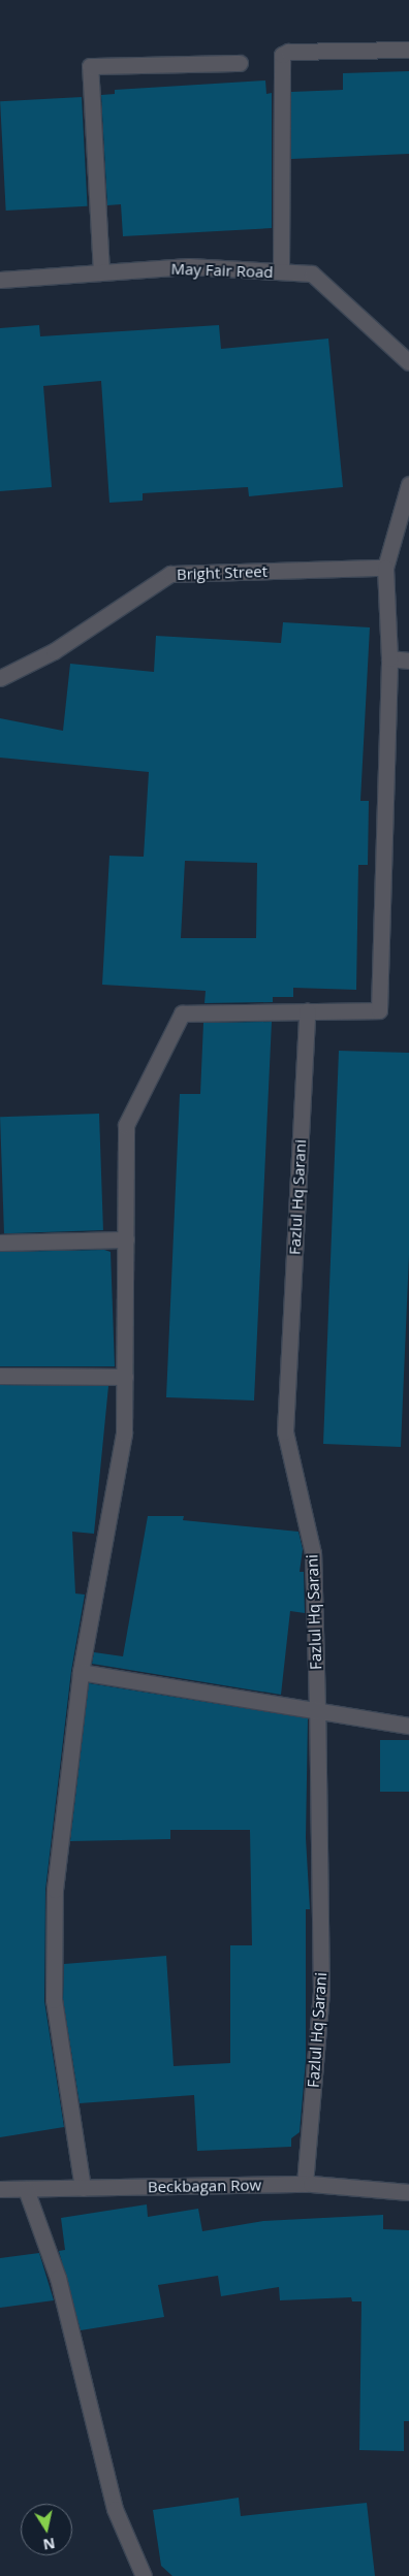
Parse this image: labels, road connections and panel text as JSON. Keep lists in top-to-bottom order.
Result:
{
  "streets": {
    "street": [
      "May Fair Road",
      "Bright Street",
      "Fazlul Hq Sarani",
      "Beckbagan Row"
    ]
  },
  "crossings": [
    ["Fazlul Hq Sarani", "Beckbagan Row"]
  ],
  "north": "bottom"
}
